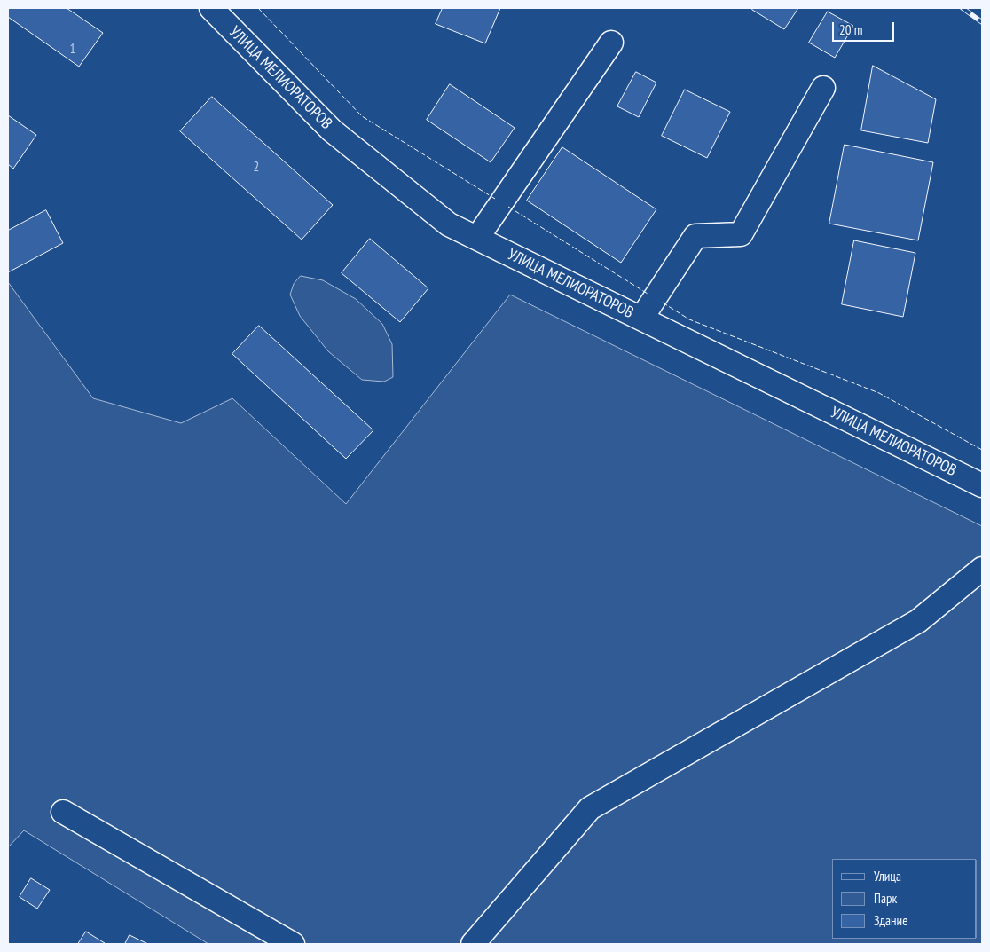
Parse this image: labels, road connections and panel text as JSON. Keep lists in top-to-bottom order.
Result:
{
  "streets": {
    "street": ["УЛИЦА МЕЛИОРАТОРОВ"]
  },
  "house_numbers": ["1", "2"],
  "legend": ["Улица", "Парк", "Здание"],
  "scale_bar": "20 m"
}
